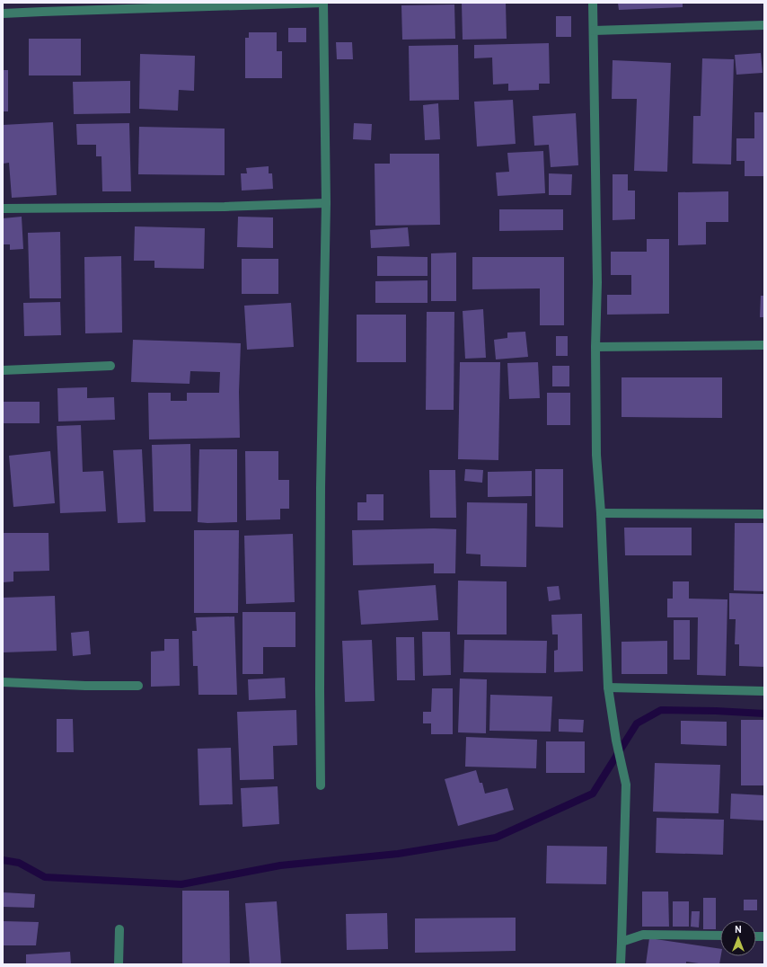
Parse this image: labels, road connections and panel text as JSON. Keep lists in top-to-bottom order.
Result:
{
  "north": "top"
}
